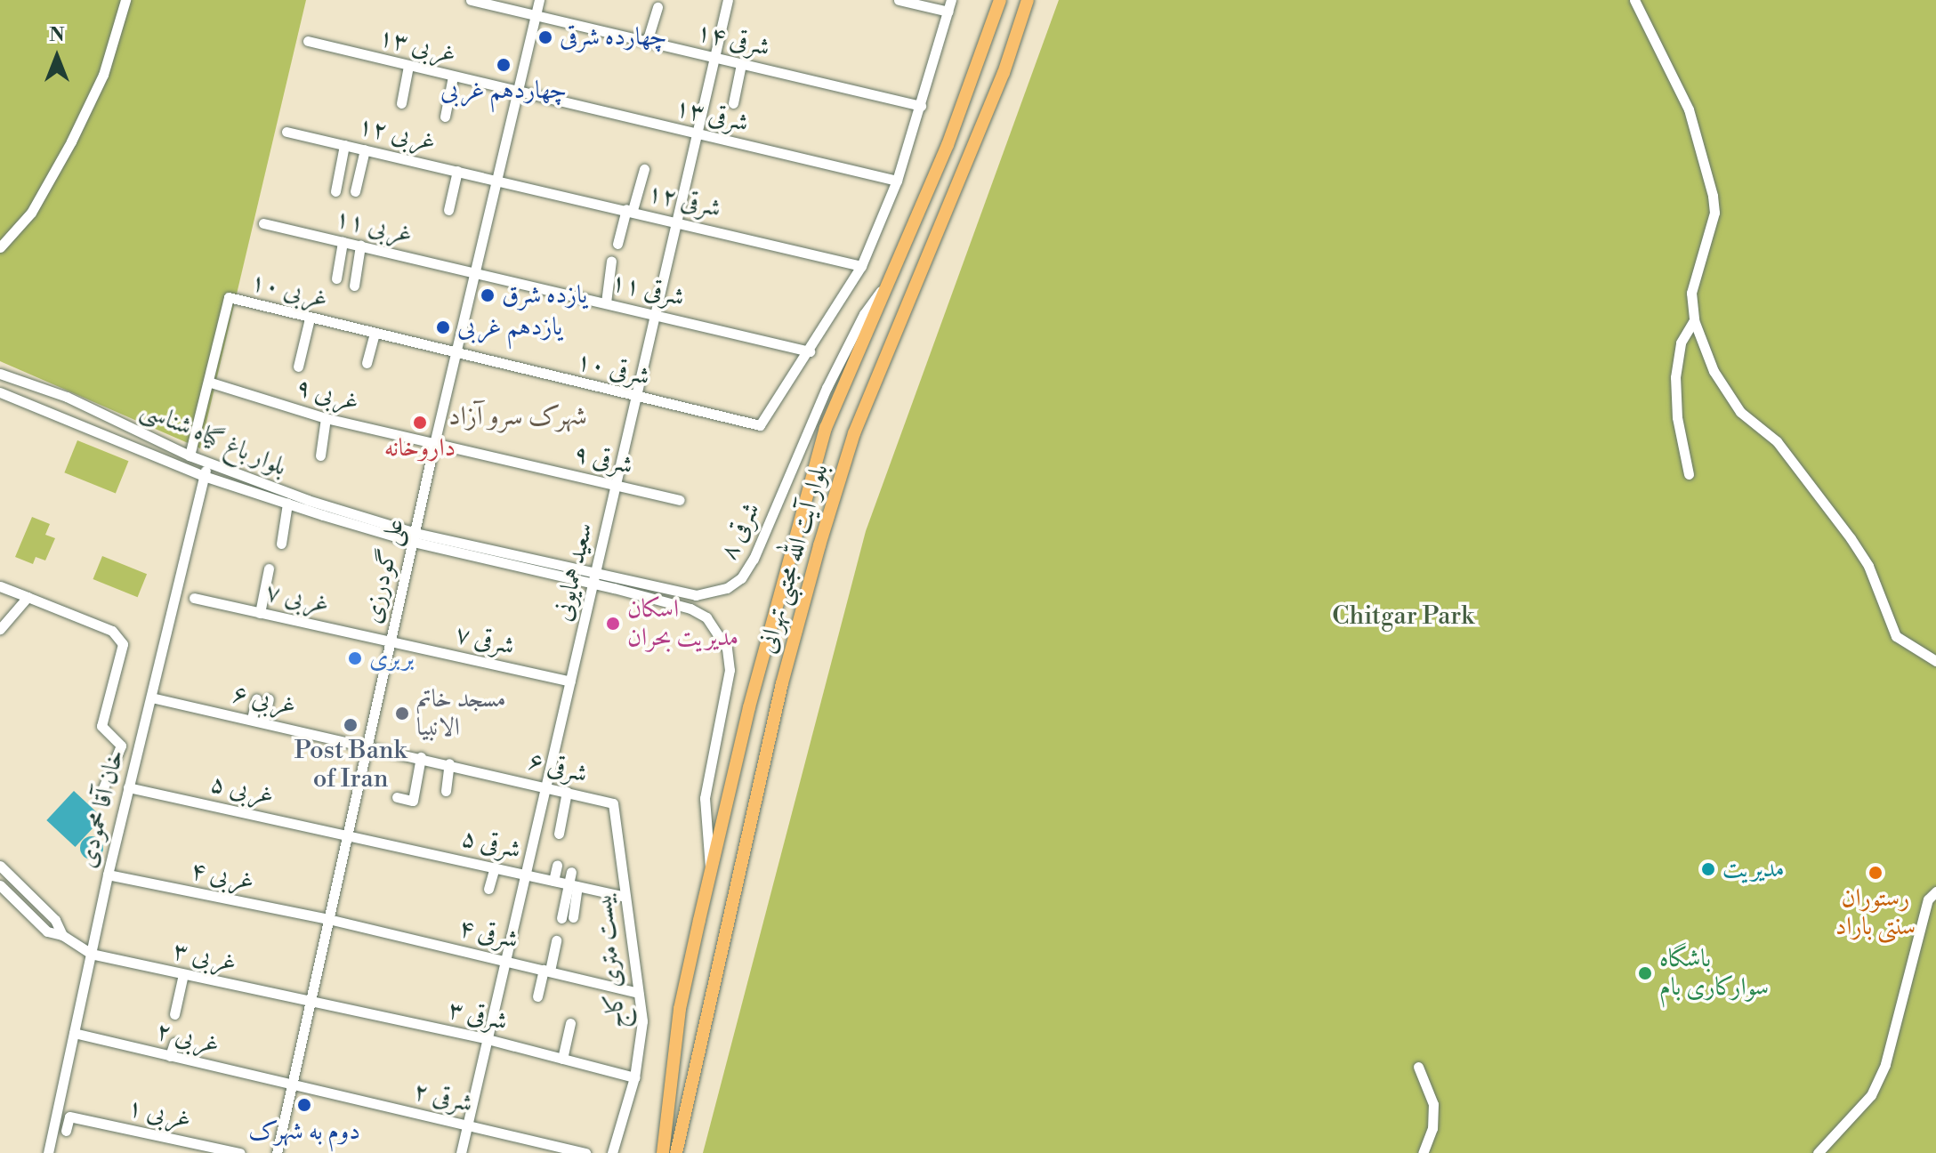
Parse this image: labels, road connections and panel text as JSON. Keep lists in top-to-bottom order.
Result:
{
  "streets": {
    "main road": ["بلوار آیت الله مجتبی تهرانی"],
    "street": [
      "۱۴ شرقی",
      "۱۳ غربی",
      "۱۳ شرقی",
      "۱۲ غربی",
      "۱۲ شرقی",
      "۱۱ غربی",
      "۱۱ شرقی",
      "۱۰ غربی",
      "۱۰ شرقی",
      "۹ غربی",
      "بلوار باغ گیاه شناسی",
      "۹ شرقی",
      "۸ شرقی",
      "علی گودرزی",
      "سعید همایونی",
      "۷ غربی",
      "۷ شرقی",
      "۶ غربی",
      "۶ شرقی",
      "۵ غربی",
      "خان آقا محمودی",
      "۵ شرقی",
      "۴ غربی",
      "۴ شرقی",
      "۳ غربی",
      "بیست متری کاج",
      "۳ شرقی",
      "۲ غربی",
      "۲ شرقی",
      "۱ غربی"
    ]
  },
  "crossings": [
    ["۱۴ شرقی", "علی گودرزی"],
    ["۱۴ شرقی", "سعید همایونی"],
    ["۱۳ غربی", "۱۳ شرقی"],
    ["۱۳ غربی", "علی گودرزی"],
    ["۱۳ شرقی", "علی گودرزی"],
    ["۱۳ شرقی", "سعید همایونی"],
    ["۱۲ غربی", "۱۲ شرقی"],
    ["۱۲ غربی", "علی گودرزی"],
    ["۱۲ شرقی", "علی گودرزی"],
    ["۱۲ شرقی", "سعید همایونی"],
    ["۱۱ غربی", "۱۱ شرقی"],
    ["۱۱ غربی", "علی گودرزی"],
    ["۱۱ شرقی", "۱۰ شرقی"],
    ["۱۱ شرقی", "علی گودرزی"],
    ["۱۱ شرقی", "سعید همایونی"],
    ["۱۰ غربی", "۱۰ شرقی"],
    ["۱۰ غربی", "۹ غربی"],
    ["۱۰ غربی", "بلوار باغ گیاه شناسی"],
    ["۱۰ غربی", "علی گودرزی"],
    ["۱۰ شرقی", "علی گودرزی"],
    ["۱۰ شرقی", "سعید همایونی"],
    ["۹ غربی", "۹ شرقی"],
    ["۹ غربی", "علی گودرزی"],
    ["بلوار باغ گیاه شناسی", "۸ شرقی"],
    ["بلوار باغ گیاه شناسی", "علی گودرزی"],
    ["بلوار باغ گیاه شناسی", "خان آقا محمودی"],
    ["۹ شرقی", "علی گودرزی"],
    ["۹ شرقی", "سعید همایونی"],
    ["۸ شرقی", "بلوار آیت الله مجتبی تهرانی"],
    ["۸ شرقی", "علی گودرزی"],
    ["۸ شرقی", "سعید همایونی"],
    ["علی گودرزی", "۷ غربی"],
    ["علی گودرزی", "۷ شرقی"],
    ["علی گودرزی", "۶ غربی"],
    ["علی گودرزی", "۶ شرقی"],
    ["علی گودرزی", "۵ غربی"],
    ["علی گودرزی", "۵ شرقی"],
    ["علی گودرزی", "۴ غربی"],
    ["علی گودرزی", "۴ شرقی"],
    ["علی گودرزی", "۳ غربی"],
    ["علی گودرزی", "۳ شرقی"],
    ["علی گودرزی", "۲ غربی"],
    ["علی گودرزی", "۲ شرقی"],
    ["سعید همایونی", "۷ شرقی"],
    ["سعید همایونی", "۶ شرقی"],
    ["سعید همایونی", "۵ شرقی"],
    ["سعید همایونی", "۴ شرقی"],
    ["سعید همایونی", "۳ شرقی"],
    ["سعید همایونی", "۲ شرقی"],
    ["۷ غربی", "۷ شرقی"],
    ["۶ غربی", "۶ شرقی"],
    ["۶ غربی", "خان آقا محمودی"],
    ["۶ شرقی", "بیست متری کاج"],
    ["۵ غربی", "خان آقا محمودی"],
    ["۵ غربی", "۵ شرقی"],
    ["خان آقا محمودی", "۴ غربی"],
    ["خان آقا محمودی", "۳ غربی"],
    ["خان آقا محمودی", "۲ غربی"],
    ["۵ شرقی", "بیست متری کاج"],
    ["۴ غربی", "۴ شرقی"],
    ["۴ شرقی", "بیست متری کاج"],
    ["۳ غربی", "۳ شرقی"],
    ["بیست متری کاج", "۳ شرقی"],
    ["۲ غربی", "۲ شرقی"]
  ],
  "districts": ["شهرک سرو آزاد"],
  "parks": ["Chitgar Park"],
  "places": [
    "چهارده شرقی",
    "چهاردهم غربی",
    "یازده شرق",
    "یازدهم غربی",
    "داروخانه",
    "اسکان مدیریت بحران",
    "بربری",
    "مسجد خاتم الانبیا",
    "Post Bank of Iran",
    "مدیریت",
    "رستوران سنتی باراد",
    "باشگاه سوارکاری بام",
    "دوم به شهرک"
  ],
  "north": "top"
}
